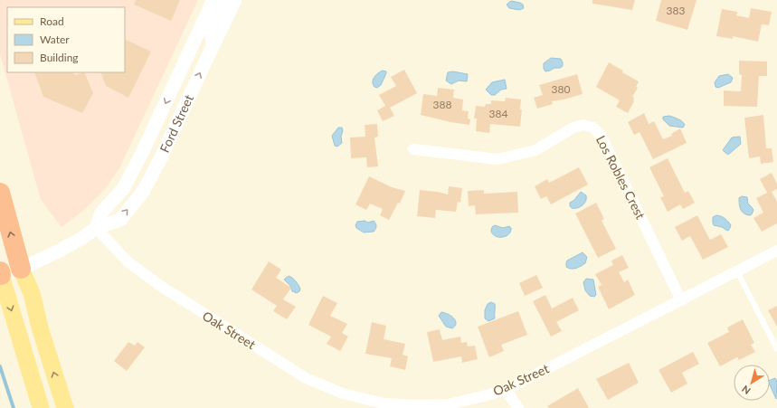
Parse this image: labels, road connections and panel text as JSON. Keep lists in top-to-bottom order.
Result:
{
  "streets": {
    "street": ["Ford Street", "Los Robles Crest", "Oak Street"]
  },
  "crossings": [
    ["Ford Street", "Oak Street"],
    ["Los Robles Crest", "Oak Street"]
  ],
  "house_numbers": [
    "383",
    "380",
    "388",
    "384"
  ],
  "legend": ["Road", "Water", "Building"],
  "north": "bottom left"
}
